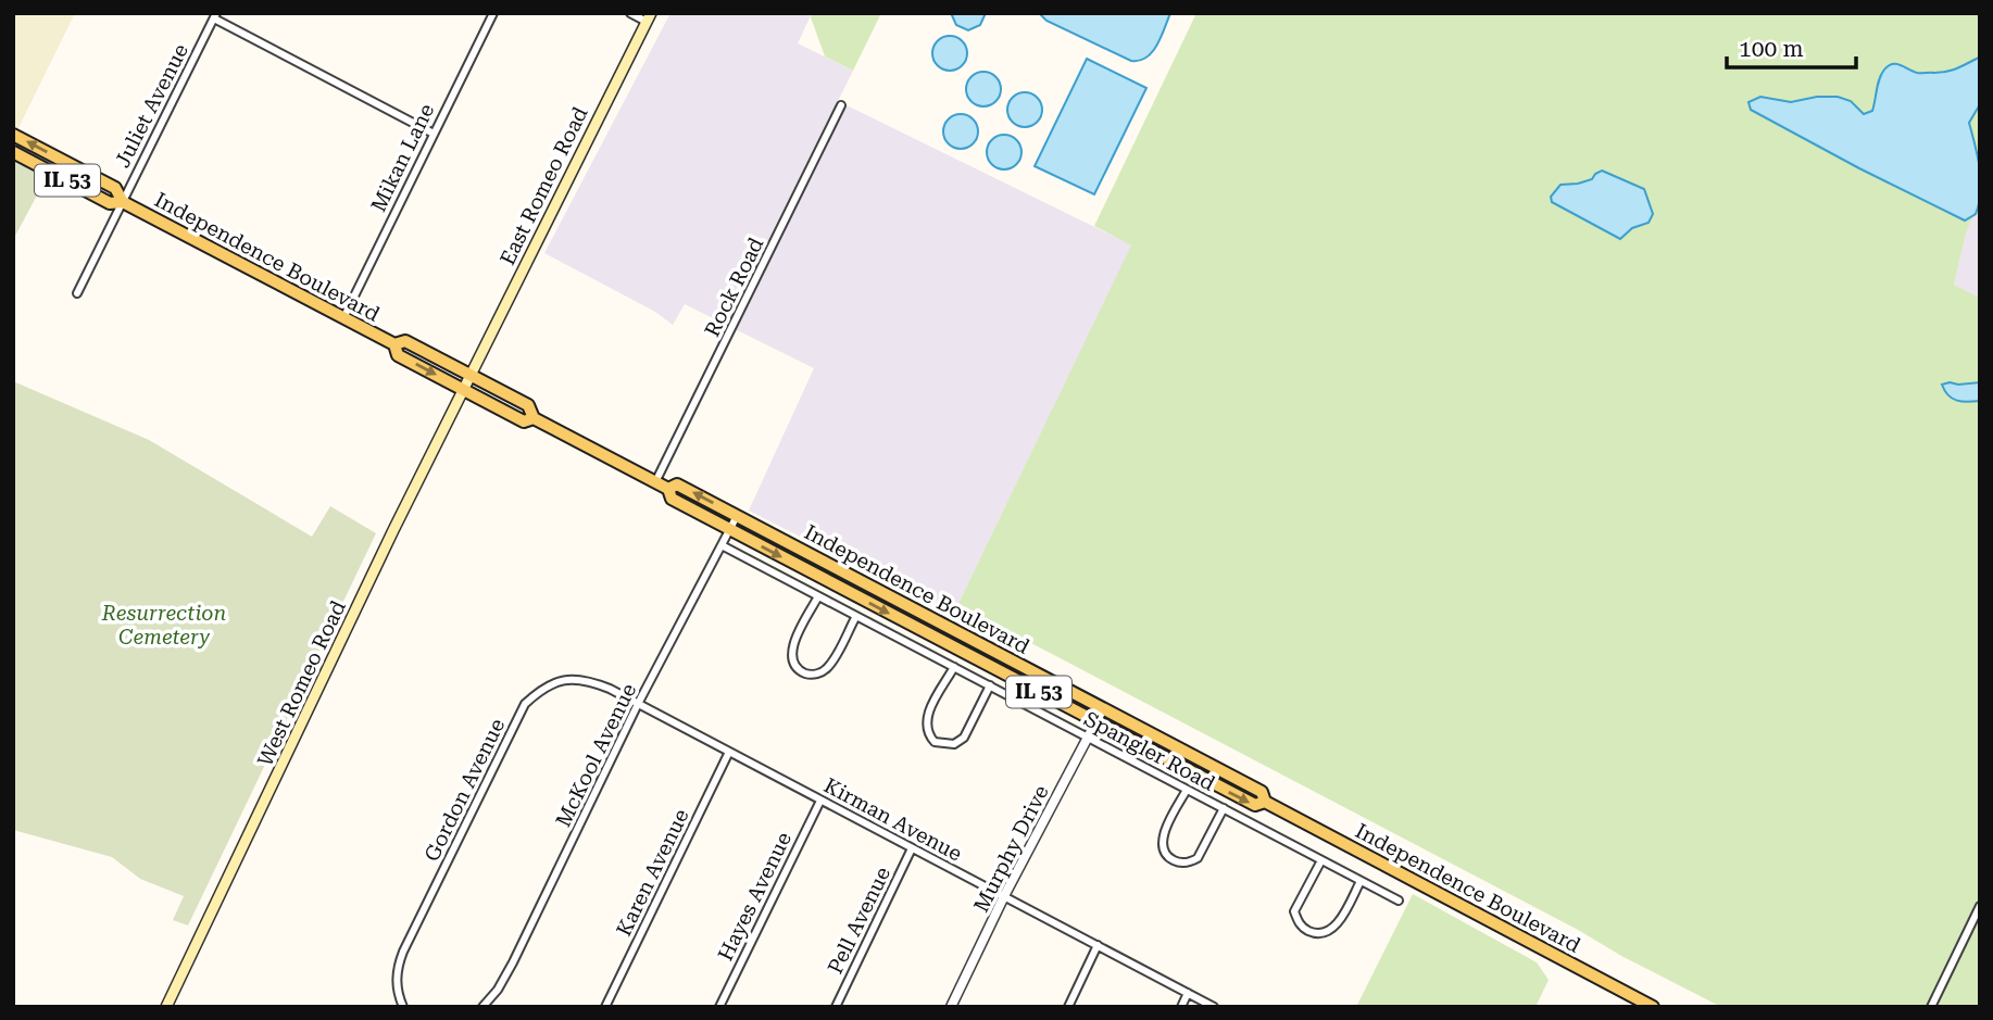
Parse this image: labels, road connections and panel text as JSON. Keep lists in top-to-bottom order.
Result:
{
  "streets": {
    "main road": [
      "IL 53",
      "East Romeo Road",
      "Independence Boulevard",
      "West Romeo Road"
    ],
    "street": [
      "Juliet Avenue",
      "Mikan Lane",
      "Rock Road",
      "Spangler Road",
      "McKool Avenue",
      "Gordon Avenue",
      "Kirman Avenue",
      "Murphy Drive",
      "Karen Avenue",
      "Hayes Avenue",
      "Pell Avenue"
    ]
  },
  "crossings": [
    ["Juliet Avenue", "Independence Boulevard"],
    ["Mikan Lane", "Independence Boulevard"],
    ["East Romeo Road", "Independence Boulevard"],
    ["East Romeo Road", "West Romeo Road"],
    ["Independence Boulevard", "Rock Road"],
    ["Independence Boulevard", "West Romeo Road"],
    ["Independence Boulevard", "McKool Avenue"],
    ["Independence Boulevard", "Murphy Drive"],
    ["Spangler Road", "McKool Avenue"],
    ["Spangler Road", "Murphy Drive"],
    ["McKool Avenue", "Gordon Avenue"],
    ["McKool Avenue", "Kirman Avenue"],
    ["Gordon Avenue", "Kirman Avenue"],
    ["Kirman Avenue", "Murphy Drive"],
    ["Kirman Avenue", "Karen Avenue"],
    ["Kirman Avenue", "Hayes Avenue"],
    ["Kirman Avenue", "Pell Avenue"]
  ],
  "parks": ["Resurrection Cemetery"],
  "scale_bar": "100 m"
}
